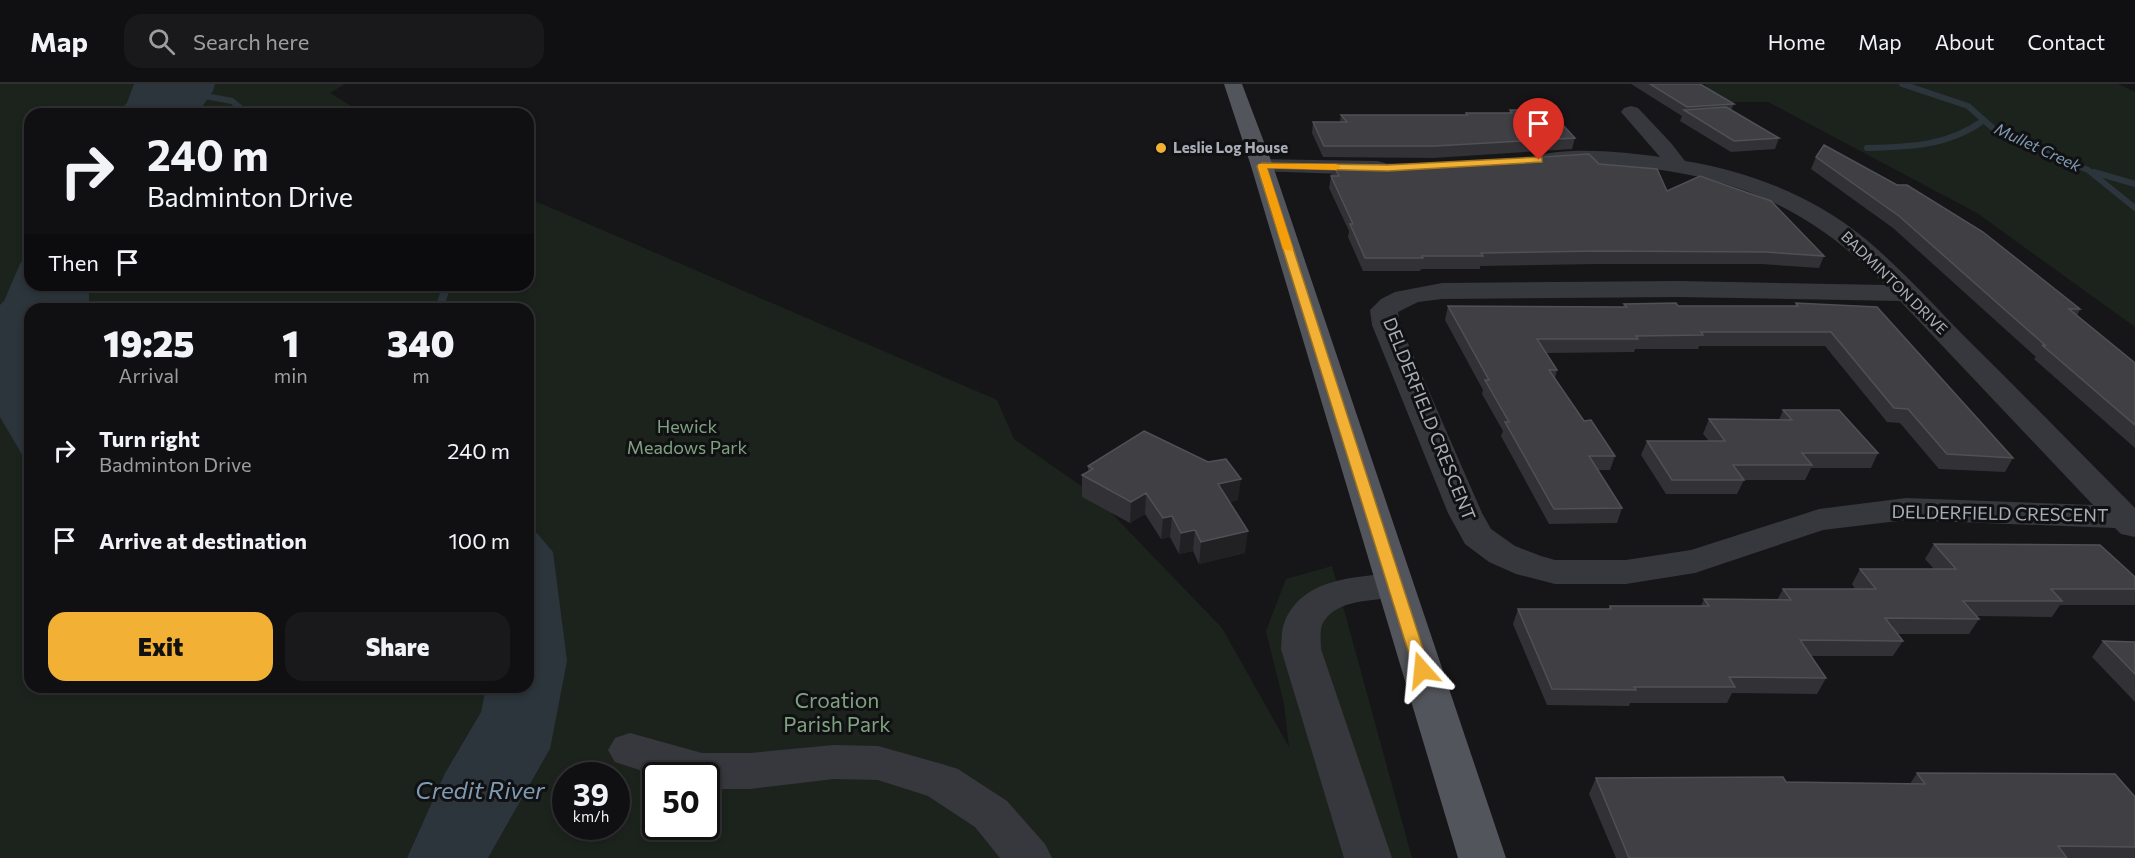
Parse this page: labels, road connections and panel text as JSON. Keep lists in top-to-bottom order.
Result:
{
  "streets": {
    "street": ["BADMINTON DRIVE", "DELDERFIELD CRESCENT"]
  },
  "crossings": [
    ["BADMINTON DRIVE", "DELDERFIELD CRESCENT"]
  ],
  "water": ["Mullet Creek", "Credit River"],
  "parks": ["Hewick Meadows Park", "Croation Parish Park"],
  "places": ["Leslie Log House"],
  "page": {
    "header": "Map",
    "search": "Search here",
    "nav": [
      "Home",
      "Map",
      "About",
      "Contact"
    ],
    "turn": ["240 m", "Badminton Drive"],
    "then": "Then",
    "eta": [
      "19:25",
      "Arrival",
      "1",
      "min",
      "340",
      "m"
    ],
    "list": [
      {
        "name": "Turn right",
        "note": "Badminton Drive",
        "value": "240 m"
      },
      {
        "name": "Arrive at destination",
        "value": "100 m"
      }
    ],
    "buttons": ["Exit", "Share"],
    "speed": "39 km/h",
    "limit": "50"
  }
}
